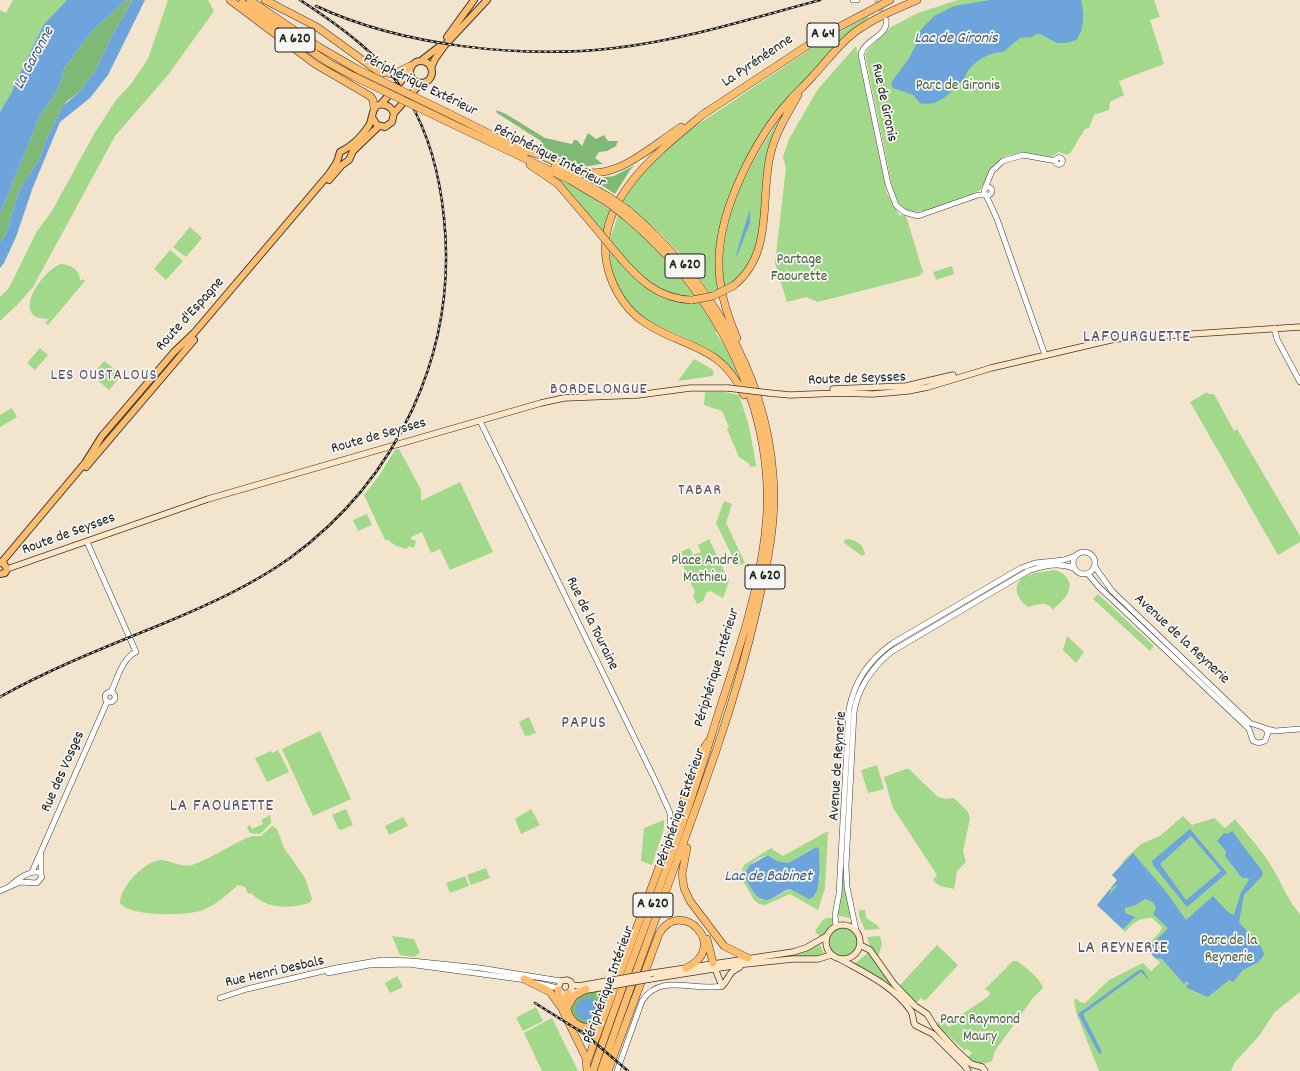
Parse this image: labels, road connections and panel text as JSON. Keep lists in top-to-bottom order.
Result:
{
  "streets": {
    "highway": [
      "A 64",
      "A 620",
      "La Pyrénéenne",
      "Périphérique Extérieur",
      "Périphérique Intérieur"
    ],
    "main road": ["Route d'Espagne", "Route de Seysses"],
    "street": [
      "Rue de Gironis",
      "Rue de la Touraine",
      "Avenue de la Reynerie",
      "Avenue de Reynerie",
      "Rue des Vosges",
      "Rue Henri Desbals"
    ]
  },
  "crossings": [
    ["Périphérique Extérieur", "Périphérique Intérieur"],
    ["Route d'Espagne", "Route de Seysses"],
    ["Route de Seysses", "Rue de la Touraine"],
    ["Route de Seysses", "Rue des Vosges"],
    ["Avenue de la Reynerie", "Avenue de Reynerie"]
  ],
  "districts": [
    "LAFOURGUETTE",
    "LES OUSTALOUS",
    "BORDELONGUE",
    "TABAR",
    "PAPUS",
    "LA FAOURETTE",
    "LA REYNERIE"
  ],
  "water": ["Lac de Gironis", "La Garonne", "Lac de Babinet"],
  "parks": [
    "Parc de Gironis",
    "Partage Faourette",
    "Place André Mathieu",
    "Parc de la Reynerie",
    "Parc Raymond Maury"
  ]
}
